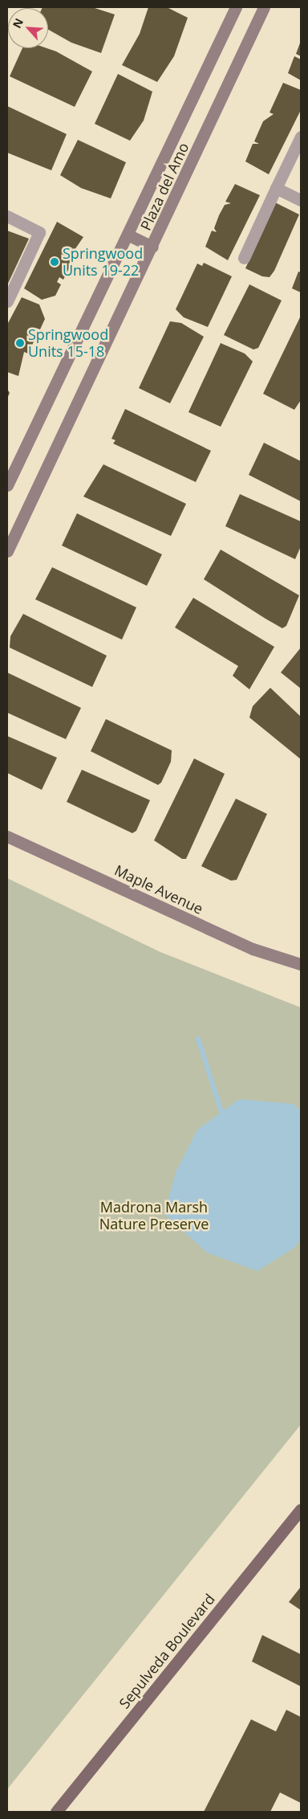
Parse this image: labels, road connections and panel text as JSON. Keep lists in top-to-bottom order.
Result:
{
  "streets": {
    "main road": ["Plaza del Amo", "Maple Avenue", "Sepulveda Boulevard"]
  },
  "parks": ["Madrona Marsh Nature Preserve"],
  "places": ["Springwood Units 19-22", "Springwood Units 15-18"],
  "north": "top left"
}
